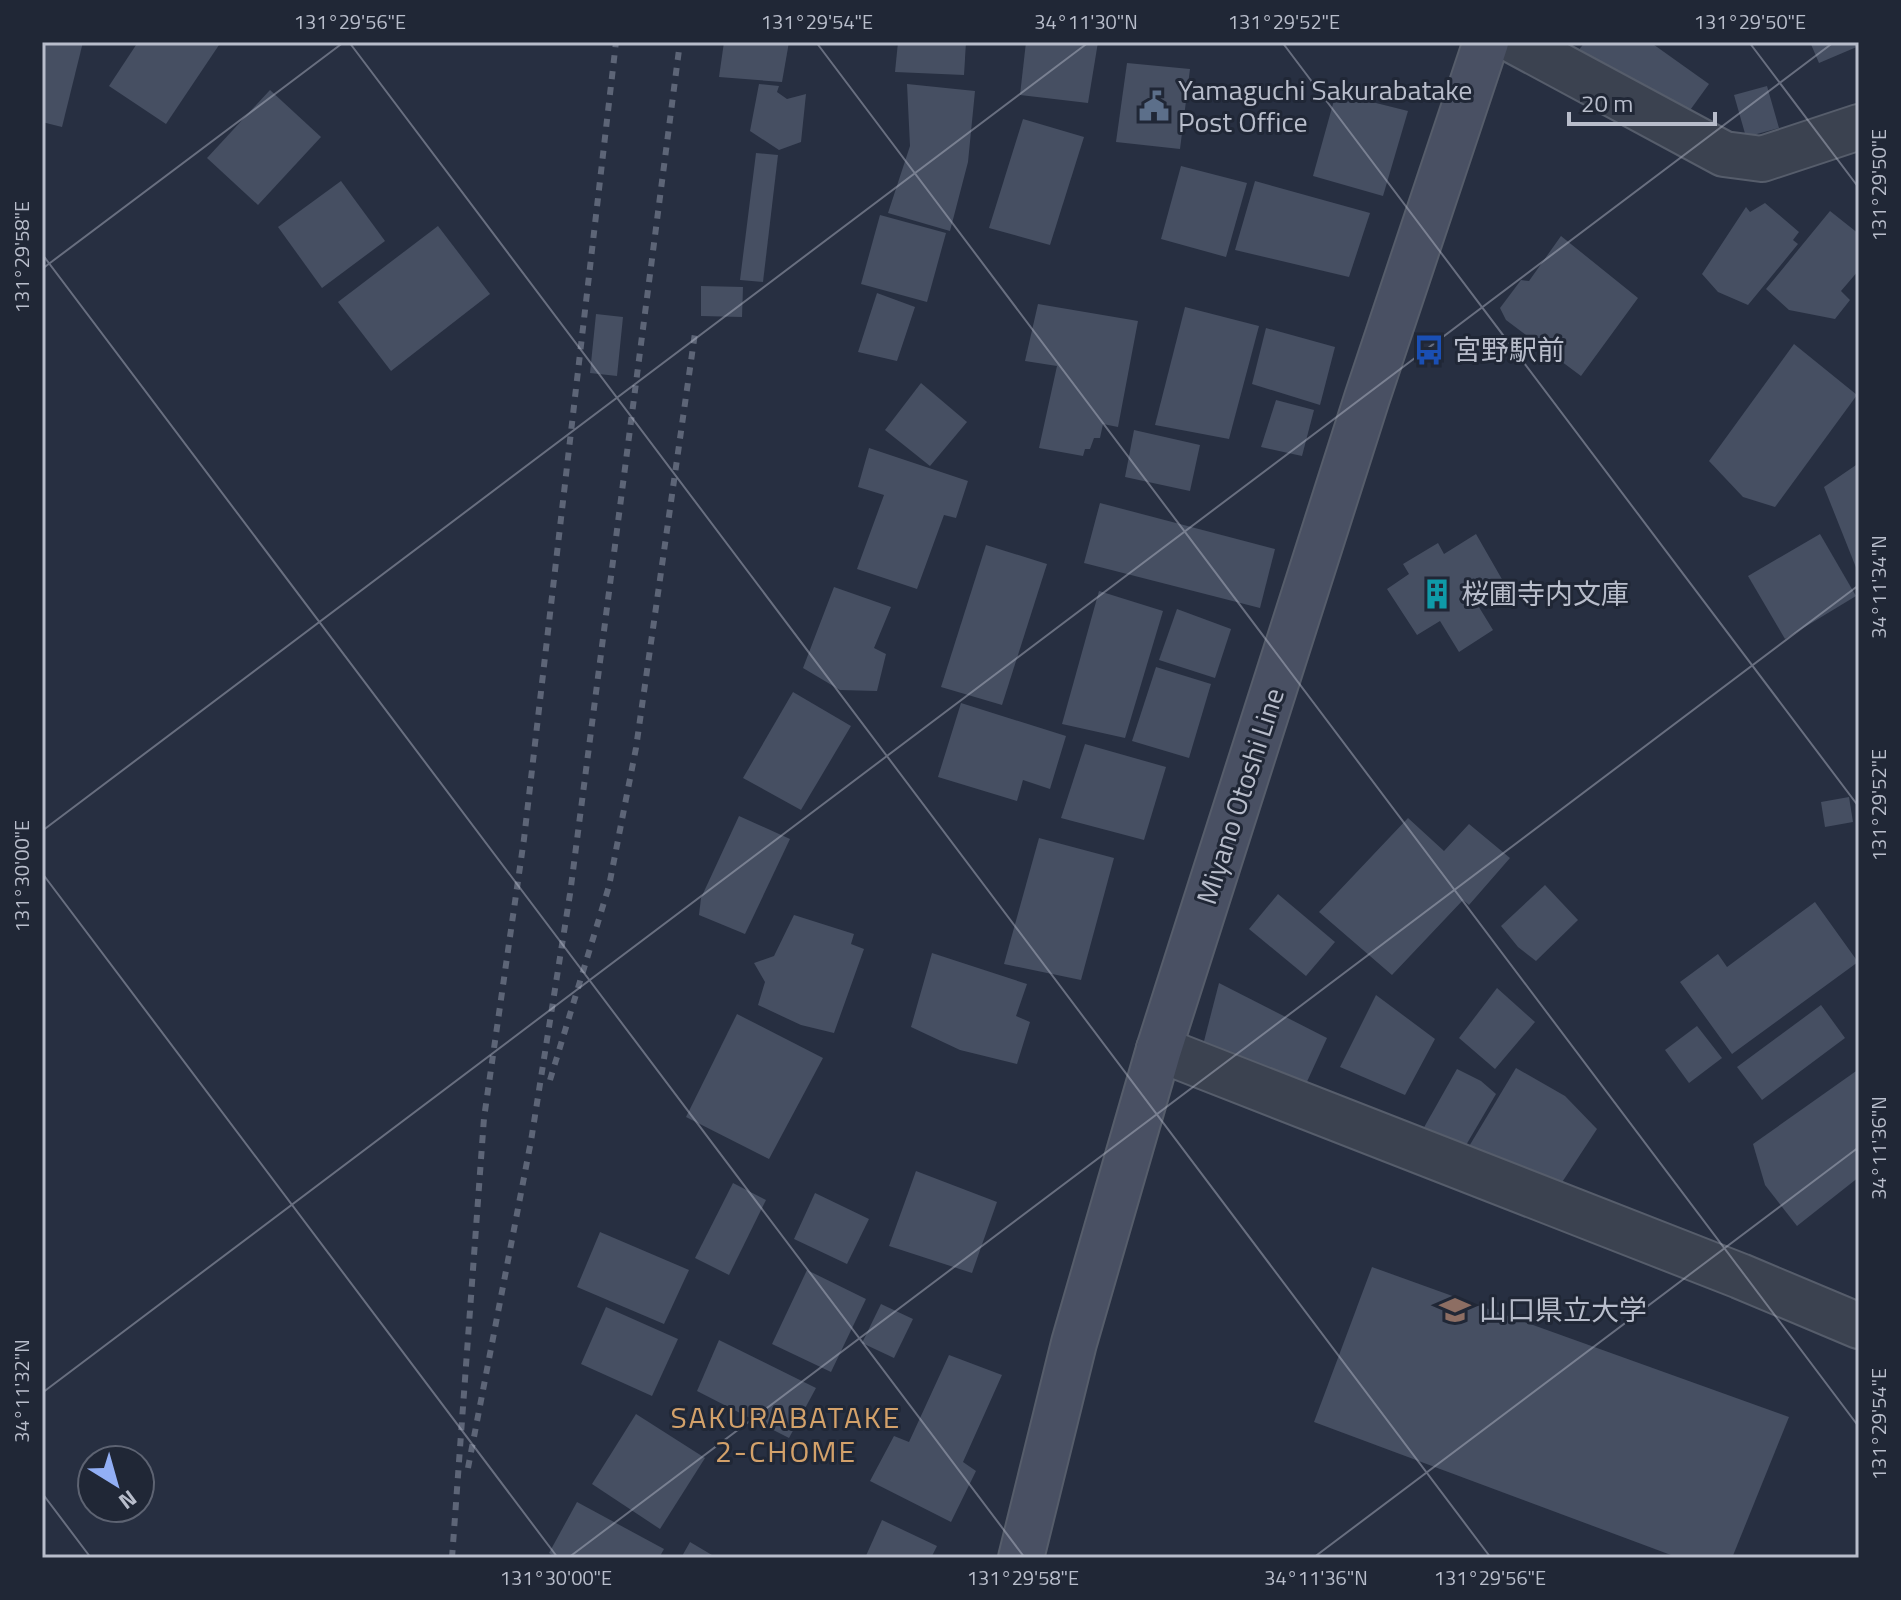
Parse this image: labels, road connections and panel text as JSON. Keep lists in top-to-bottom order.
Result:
{
  "streets": {
    "main road": ["Miyano Otoshi Line"]
  },
  "districts": ["SAKURABATAKE 2-CHOME"],
  "places": {
    "public building": ["Yamaguchi Sakurabatake Post Office"],
    "bus stop": ["宮野駅前"],
    "building": ["桜圃寺内文庫"],
    "school or university": ["山口県立大学"]
  },
  "scale_bar": "20 m",
  "north": "bottom right",
  "coordinates": [
    "131°29'56\"E",
    "131°29'54\"E",
    "34°11'30\"N",
    "131°29'52\"E",
    "131°29'50\"E",
    "131°29'58\"E",
    "34°11'34\"N",
    "131°30'00\"E",
    "34°11'36\"N",
    "34°11'32\"N"
  ]
}
